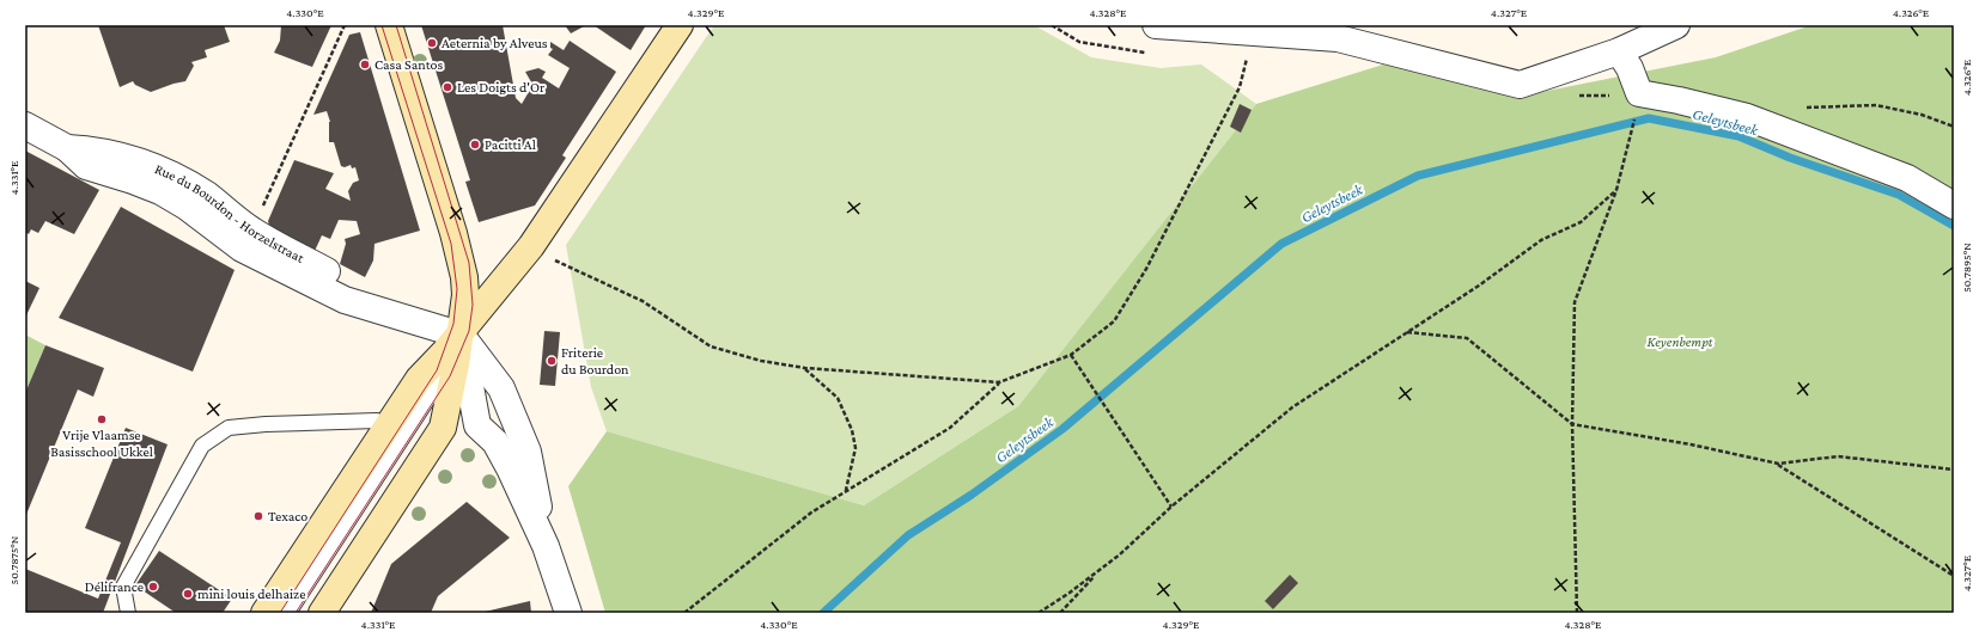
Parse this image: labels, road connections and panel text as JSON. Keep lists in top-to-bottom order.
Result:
{
  "streets": {
    "street": ["Rue du Bourdon - Horzelstraat"]
  },
  "water": ["Geleytsbeek"],
  "parks": ["Keyenbempt"],
  "places": [
    "Aeternia by Alveus",
    "Casa Santos",
    "Les Doigts d'Or",
    "Pacitti Al",
    "Friterie du Bourdon",
    "Vrije Vlaamse Basisschool Ukkel",
    "Texaco",
    "Délifrance",
    "mini louis delhaize"
  ],
  "coordinates": [
    "4.330°E",
    "4.329°E",
    "4.328°E",
    "4.327°E",
    "4.326°E",
    "4.331°E",
    "50.7895°N",
    "50.7875°N"
  ]
}
